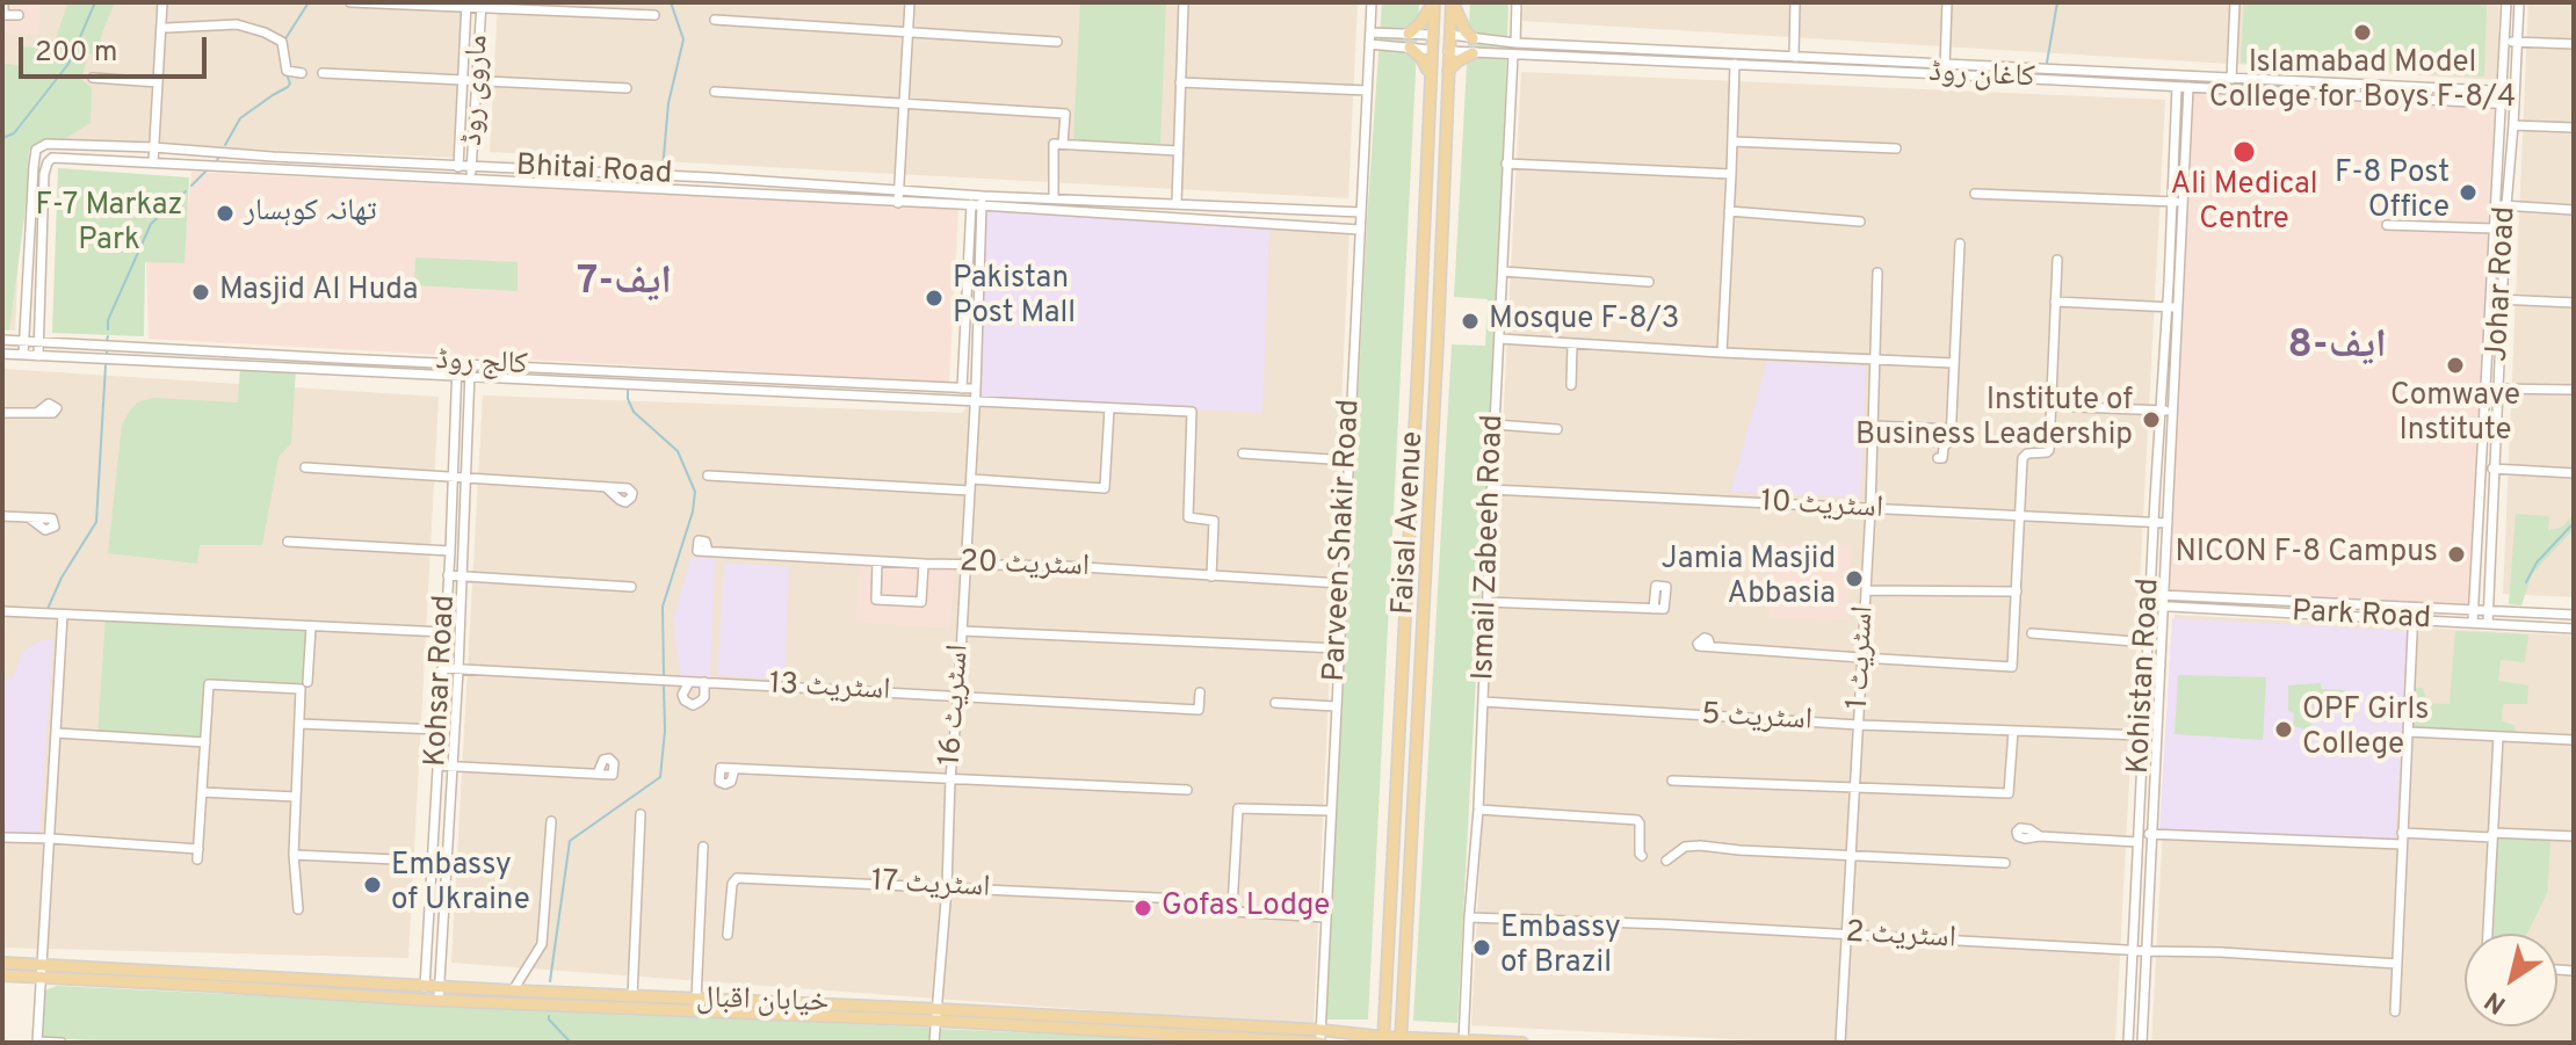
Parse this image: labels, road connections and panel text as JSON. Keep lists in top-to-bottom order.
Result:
{
  "streets": {
    "main road": ["Faisal Avenue", "خیابان اقبال"],
    "street": [
      "کاغان روڈ",
      "ماروی روڈ",
      "Bhitai Road",
      "Johar Road",
      "کالج روڈ",
      "اسٹریٹ 10",
      "Parveen Shakir Road",
      "Ismail Zabeeh Road",
      "اسٹریٹ 20",
      "Park Road",
      "اسٹریٹ 1",
      "Kohistan Road",
      "Kohsar Road",
      "اسٹریٹ 13",
      "اسٹریٹ 16",
      "اسٹریٹ 5",
      "اسٹریٹ 17",
      "اسٹریٹ 2"
    ]
  },
  "crossings": [
    ["کاغان روڈ", "Johar Road"],
    ["کاغان روڈ", "Faisal Avenue"],
    ["کاغان روڈ", "Ismail Zabeeh Road"],
    ["کاغان روڈ", "Kohistan Road"],
    ["ماروی روڈ", "Bhitai Road"],
    ["Bhitai Road", "Parveen Shakir Road"],
    ["Johar Road", "Park Road"],
    ["کالج روڈ", "اسٹریٹ 20"],
    ["کالج روڈ", "Kohsar Road"],
    ["کالج روڈ", "اسٹریٹ 16"],
    ["اسٹریٹ 10", "Ismail Zabeeh Road"],
    ["اسٹریٹ 10", "اسٹریٹ 1"],
    ["اسٹریٹ 10", "Kohistan Road"],
    ["Faisal Avenue", "خیابان اقبال"],
    ["Parveen Shakir Road", "اسٹریٹ 20"],
    ["Parveen Shakir Road", "خیابان اقبال"],
    ["Ismail Zabeeh Road", "اسٹریٹ 5"],
    ["Ismail Zabeeh Road", "اسٹریٹ 2"],
    ["Ismail Zabeeh Road", "خیابان اقبال"],
    ["اسٹریٹ 20", "اسٹریٹ 16"],
    ["Park Road", "Kohistan Road"],
    ["اسٹریٹ 1", "اسٹریٹ 5"],
    ["اسٹریٹ 1", "اسٹریٹ 2"],
    ["Kohistan Road", "اسٹریٹ 5"],
    ["Kohistan Road", "اسٹریٹ 2"],
    ["Kohsar Road", "اسٹریٹ 13"],
    ["Kohsar Road", "خیابان اقبال"],
    ["اسٹریٹ 13", "اسٹریٹ 16"],
    ["اسٹریٹ 16", "اسٹریٹ 17"],
    ["اسٹریٹ 16", "خیابان اقبال"]
  ],
  "districts": ["ایف-7", "ایف-8"],
  "parks": ["F-7 Markaz Park"],
  "places": [
    "Islamabad Model College for Boys F-8/4",
    "Ali Medical Centre",
    "F-8 Post Office",
    "تھانہ کوہسار",
    "Masjid Al Huda",
    "Pakistan Post Mall",
    "Mosque F-8/3",
    "Comwave Institute",
    "Institute of Business Leadership",
    "NICON F-8 Campus",
    "Jamia Masjid Abbasia",
    "OPF Girls College",
    "Embassy of Ukraine",
    "Gofas Lodge",
    "Embassy of Brazil"
  ],
  "scale_bar": "200 m",
  "north": "bottom left"
}
